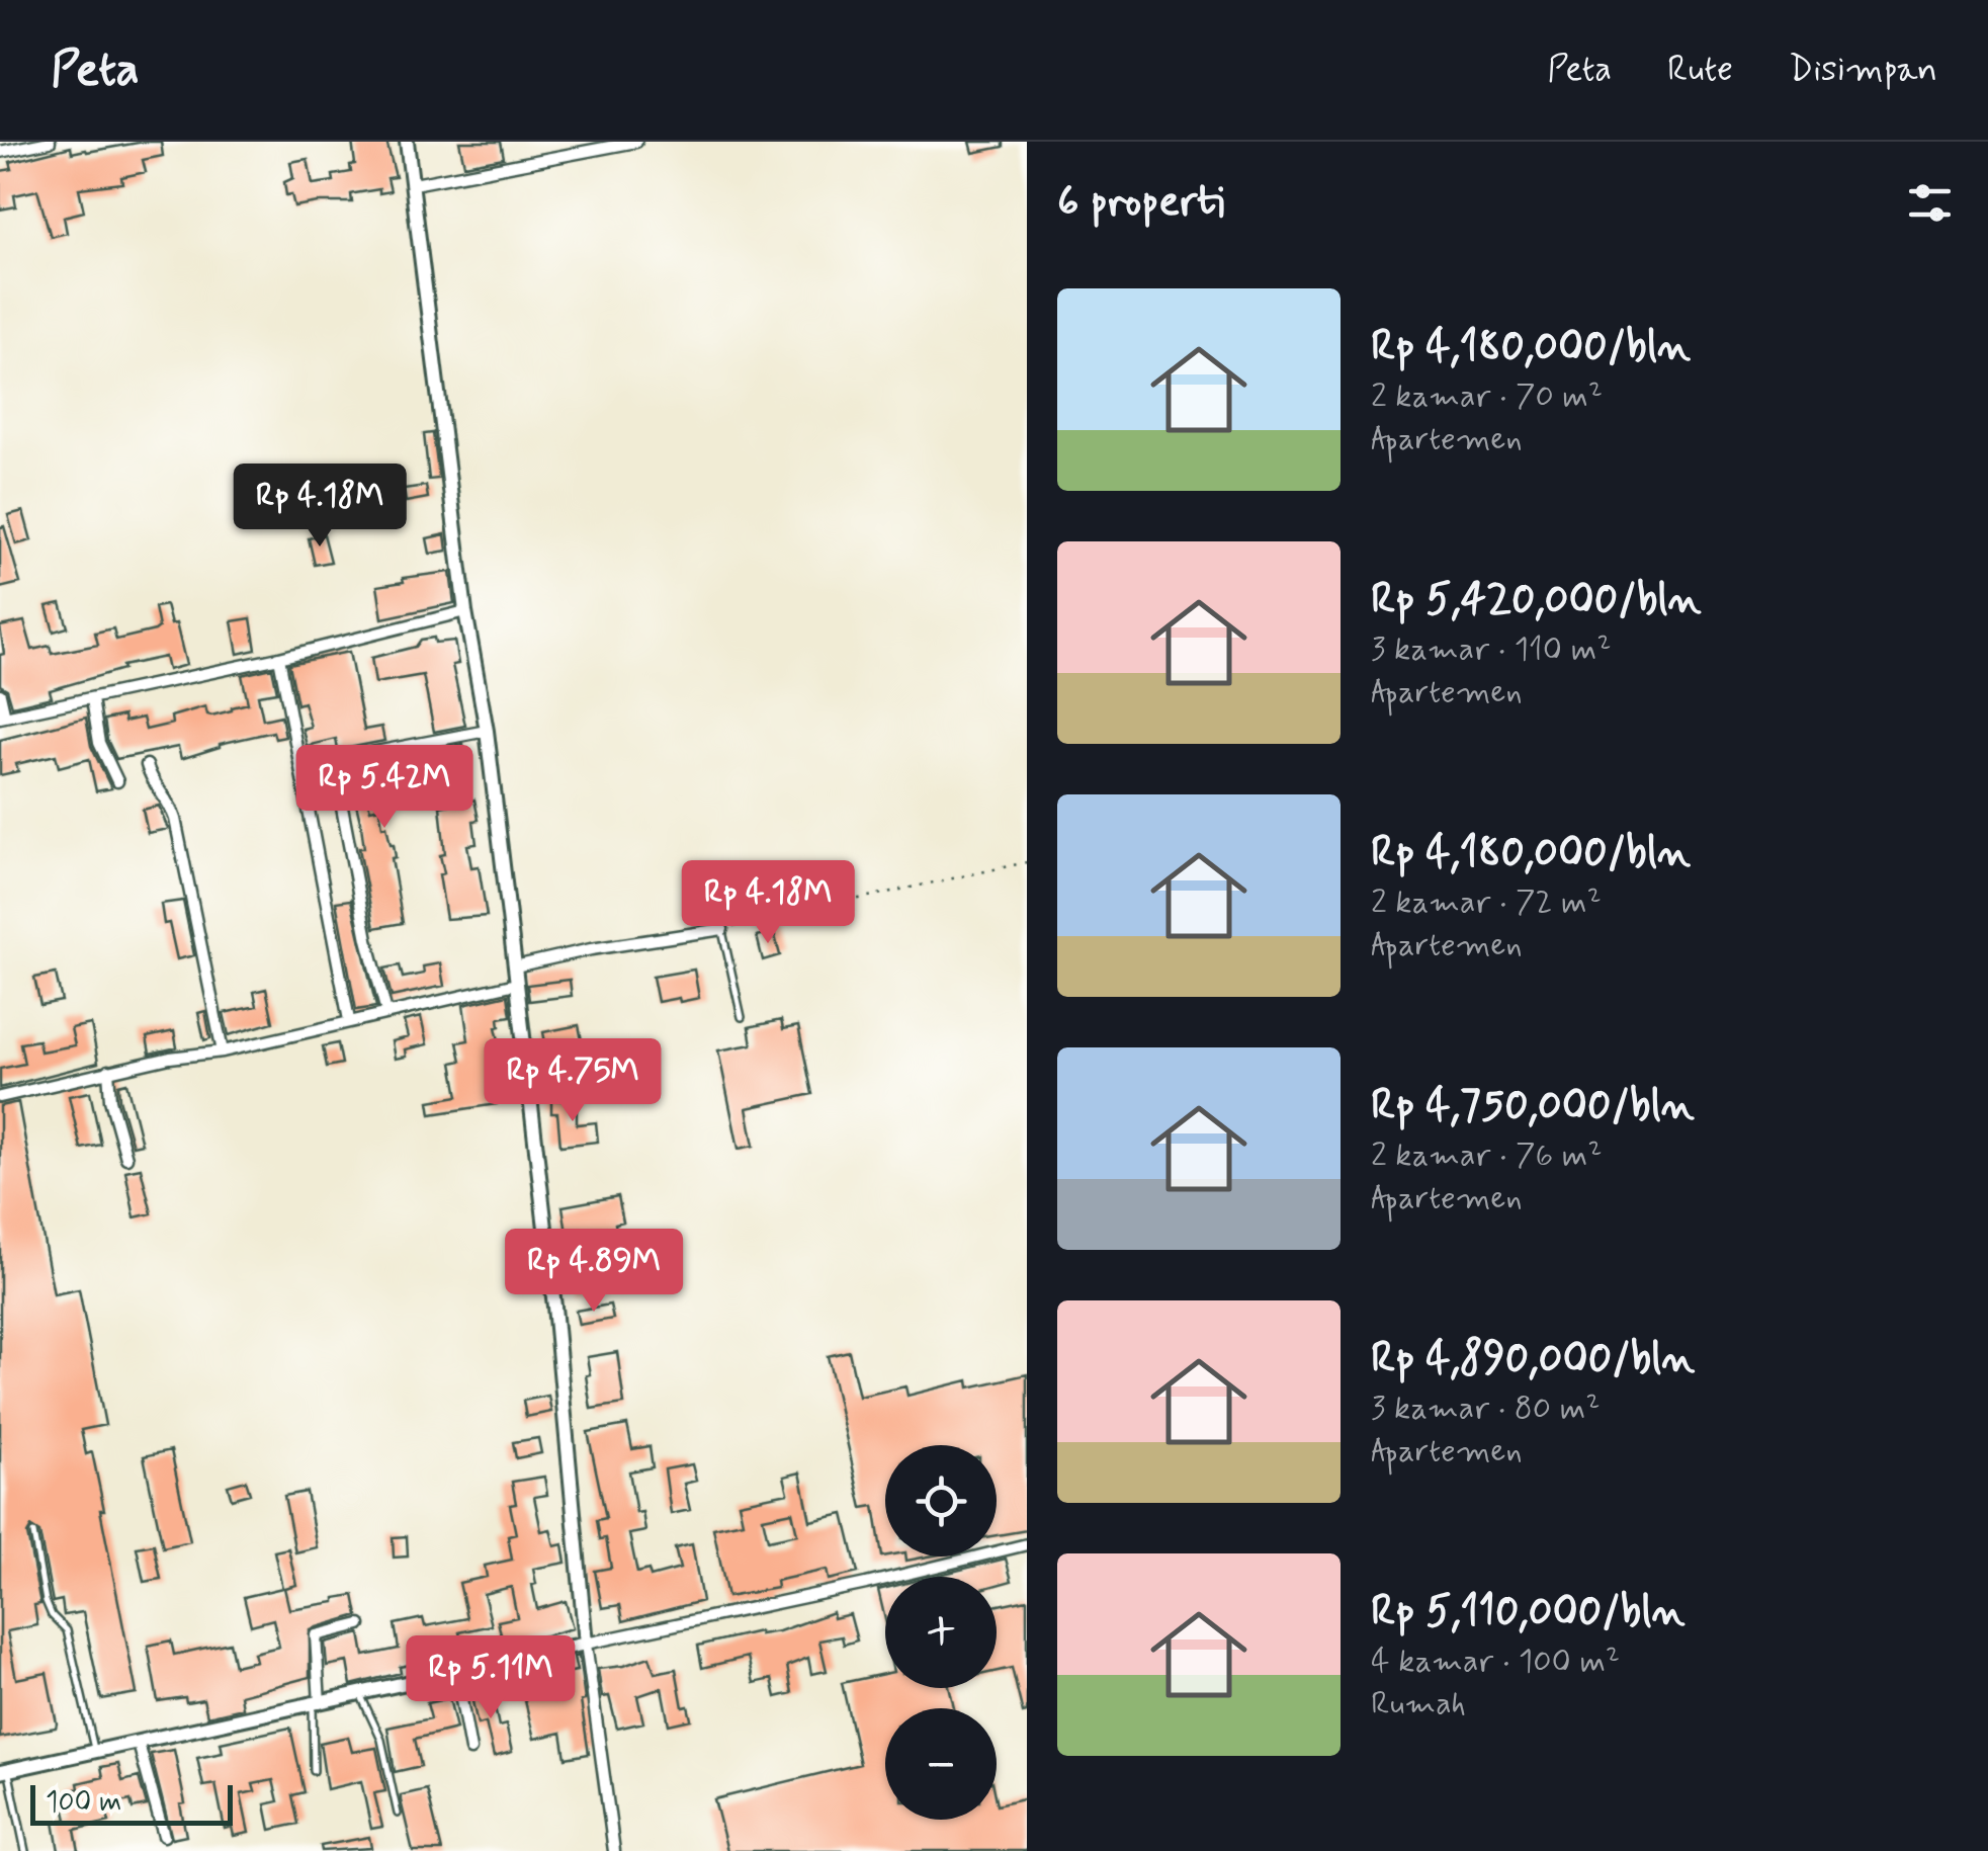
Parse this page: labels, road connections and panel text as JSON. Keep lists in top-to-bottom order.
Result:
{
  "scale_bar": "100 m",
  "page": {
    "header": "Peta",
    "nav": ["Peta", "Rute", "Disimpan"],
    "heading": "6 properti",
    "list": [
      {
        "name": "Rp 4,180,000/bln",
        "note": "2 kamar · 70 m² · Apartemen"
      },
      {
        "name": "Rp 5,420,000/bln",
        "note": "3 kamar · 110 m² · Apartemen"
      },
      {
        "name": "Rp 4,180,000/bln",
        "note": "2 kamar · 72 m² · Apartemen"
      },
      {
        "name": "Rp 4,750,000/bln",
        "note": "2 kamar · 76 m² · Apartemen"
      },
      {
        "name": "Rp 4,890,000/bln",
        "note": "3 kamar · 80 m² · Apartemen"
      },
      {
        "name": "Rp 5,110,000/bln",
        "note": "4 kamar · 100 m² · Rumah"
      }
    ],
    "price": [
      "Rp 4.18M",
      "Rp 5.42M",
      "Rp 4.18M",
      "Rp 4.75M",
      "Rp 4.89M",
      "Rp 5.11M"
    ],
    "map_buttons": ["+", "−"],
    "scale": "100 m"
  }
}
